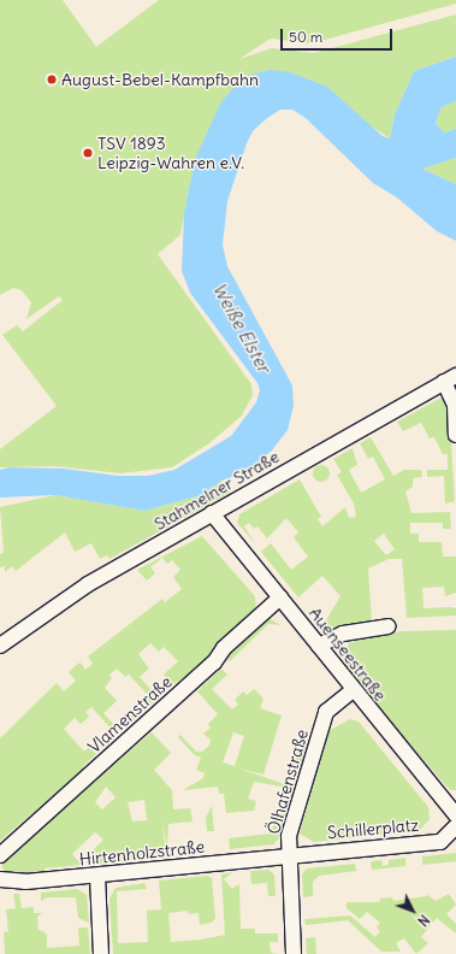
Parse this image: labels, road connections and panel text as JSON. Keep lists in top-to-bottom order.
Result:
{
  "streets": {
    "street": [
      "Stahmelner Straße",
      "Auenseestraße",
      "Vlamenstraße",
      "Ölhafenstraße",
      "Schillerplatz",
      "Hirtenholzstraße"
    ]
  },
  "crossings": [
    ["Stahmelner Straße", "Auenseestraße"],
    ["Auenseestraße", "Vlamenstraße"],
    ["Auenseestraße", "Ölhafenstraße"],
    ["Ölhafenstraße", "Schillerplatz"],
    ["Ölhafenstraße", "Hirtenholzstraße"],
    ["Schillerplatz", "Hirtenholzstraße"]
  ],
  "water": ["Weiße Elster"],
  "places": ["August-Bebel-Kampfbahn", "TSV 1893 Leipzig-Wahren e.V."],
  "scale_bar": "50 m",
  "north": "bottom right"
}
